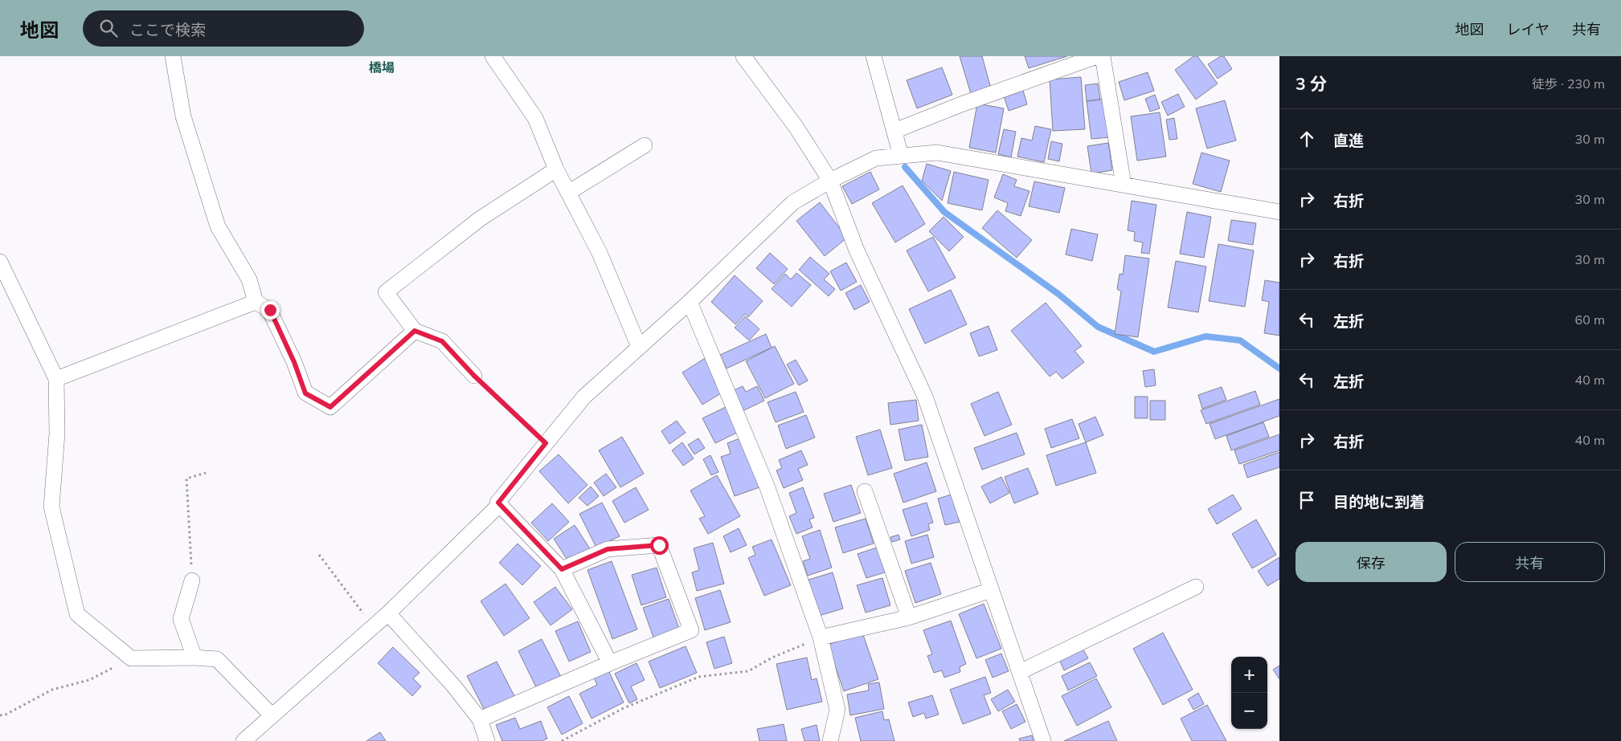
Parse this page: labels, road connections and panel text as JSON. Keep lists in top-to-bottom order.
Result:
{
  "districts": ["橋場"],
  "page": {
    "header": "地図",
    "search": "ここで検索",
    "nav": ["地図", "レイヤ", "共有"],
    "heading": ["3 分", "徒歩 · 230 m"],
    "list": [
      ["直進", "30 m"],
      ["右折", "30 m"],
      ["右折", "30 m"],
      ["左折", "60 m"],
      ["左折", "40 m"],
      ["右折", "40 m"],
      "目的地に到着"
    ],
    "buttons": ["保存", "共有"],
    "map_buttons": ["+", "−"]
  }
}
